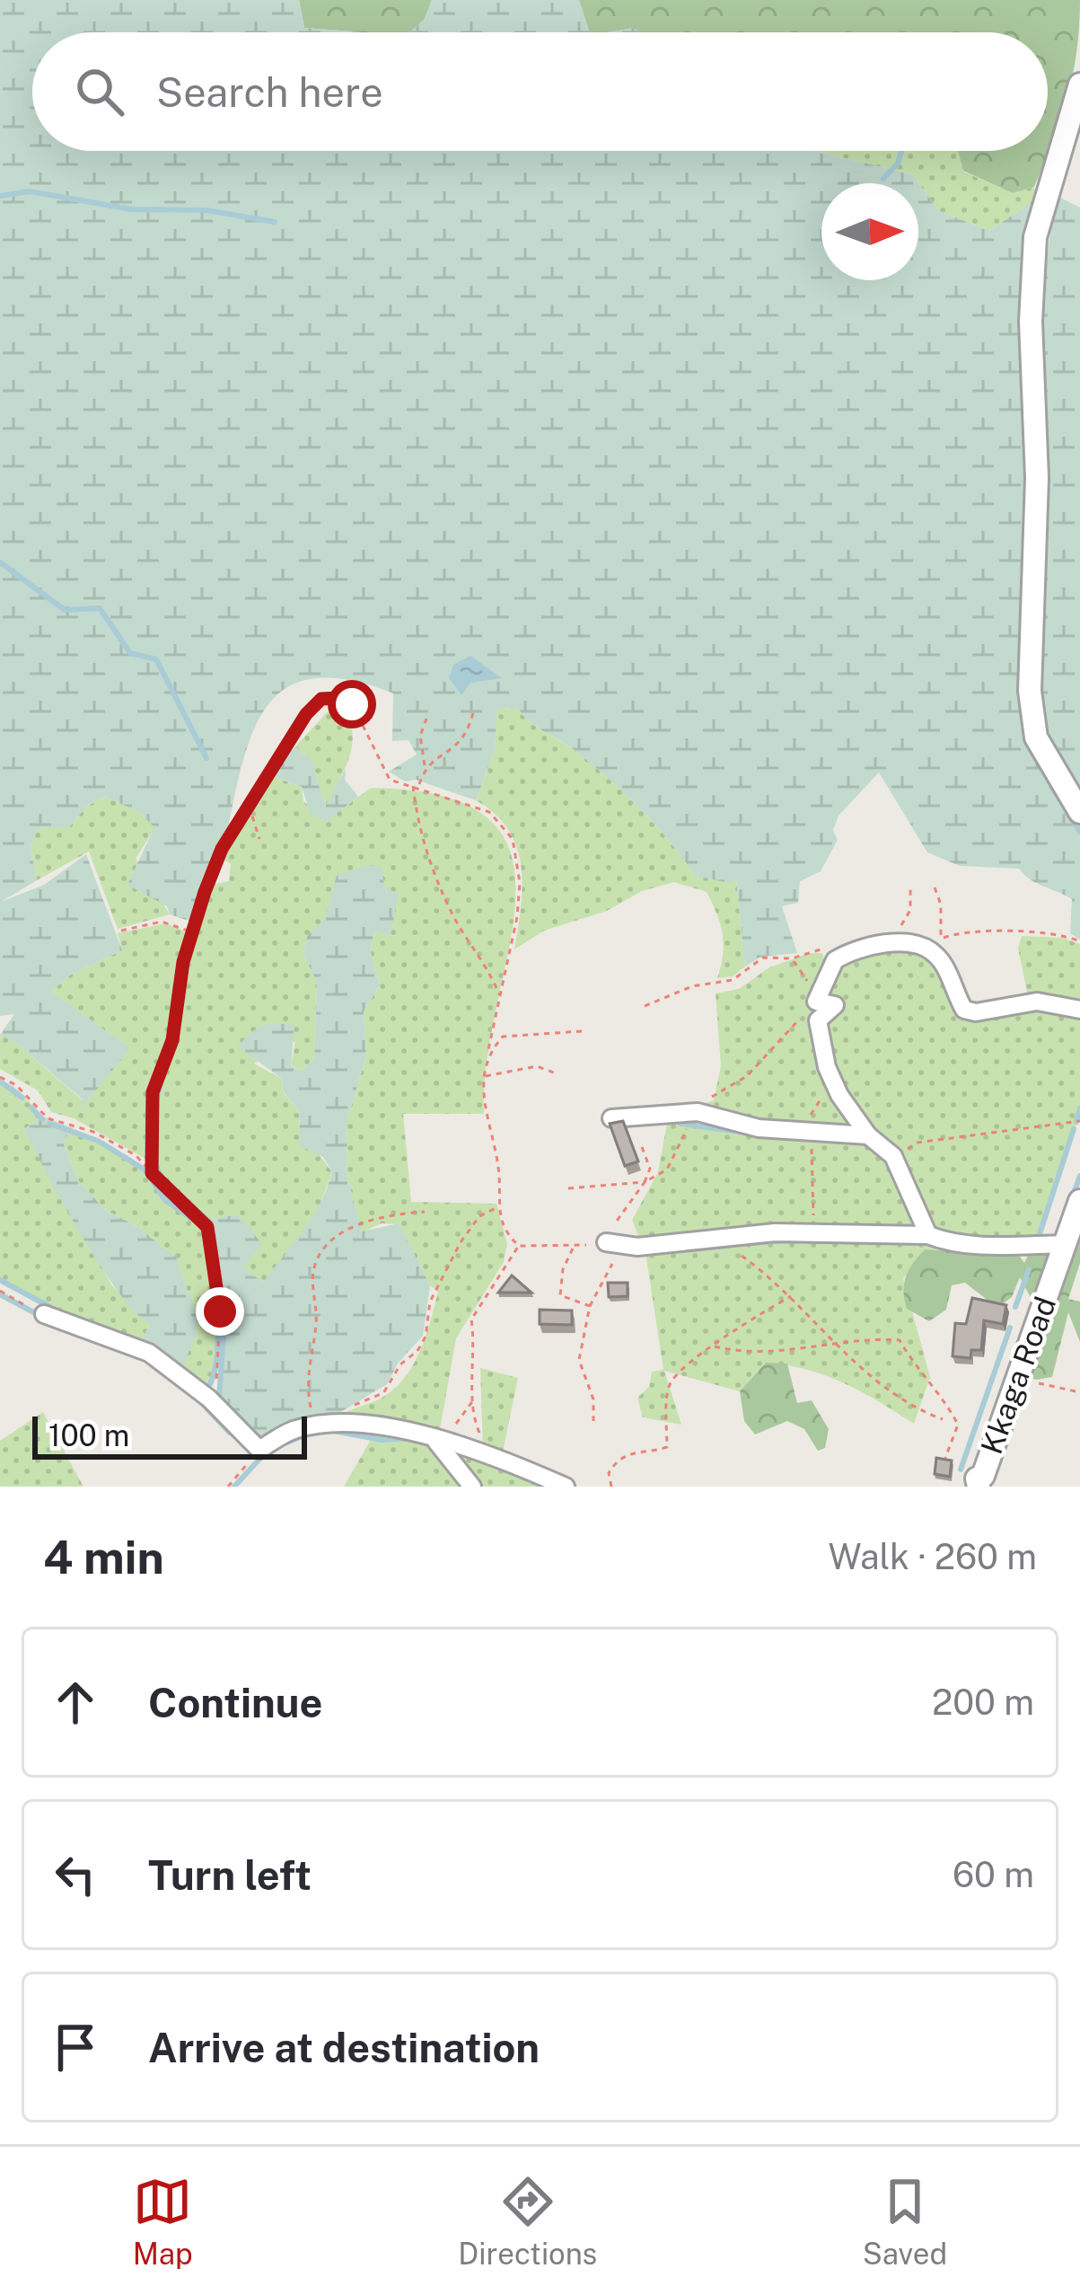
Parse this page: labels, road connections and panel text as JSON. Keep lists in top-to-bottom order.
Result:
{
  "streets": {
    "street": ["Kkaga Road"]
  },
  "scale_bar": "100 m",
  "north": "right",
  "page": {
    "search": "Search here",
    "scale": "100 m",
    "heading": ["4 min", "Walk · 260 m"],
    "list": [
      ["Continue", "200 m"],
      ["Turn left", "60 m"],
      "Arrive at destination"
    ],
    "nav": ["Map", "Directions", "Saved"]
  }
}
